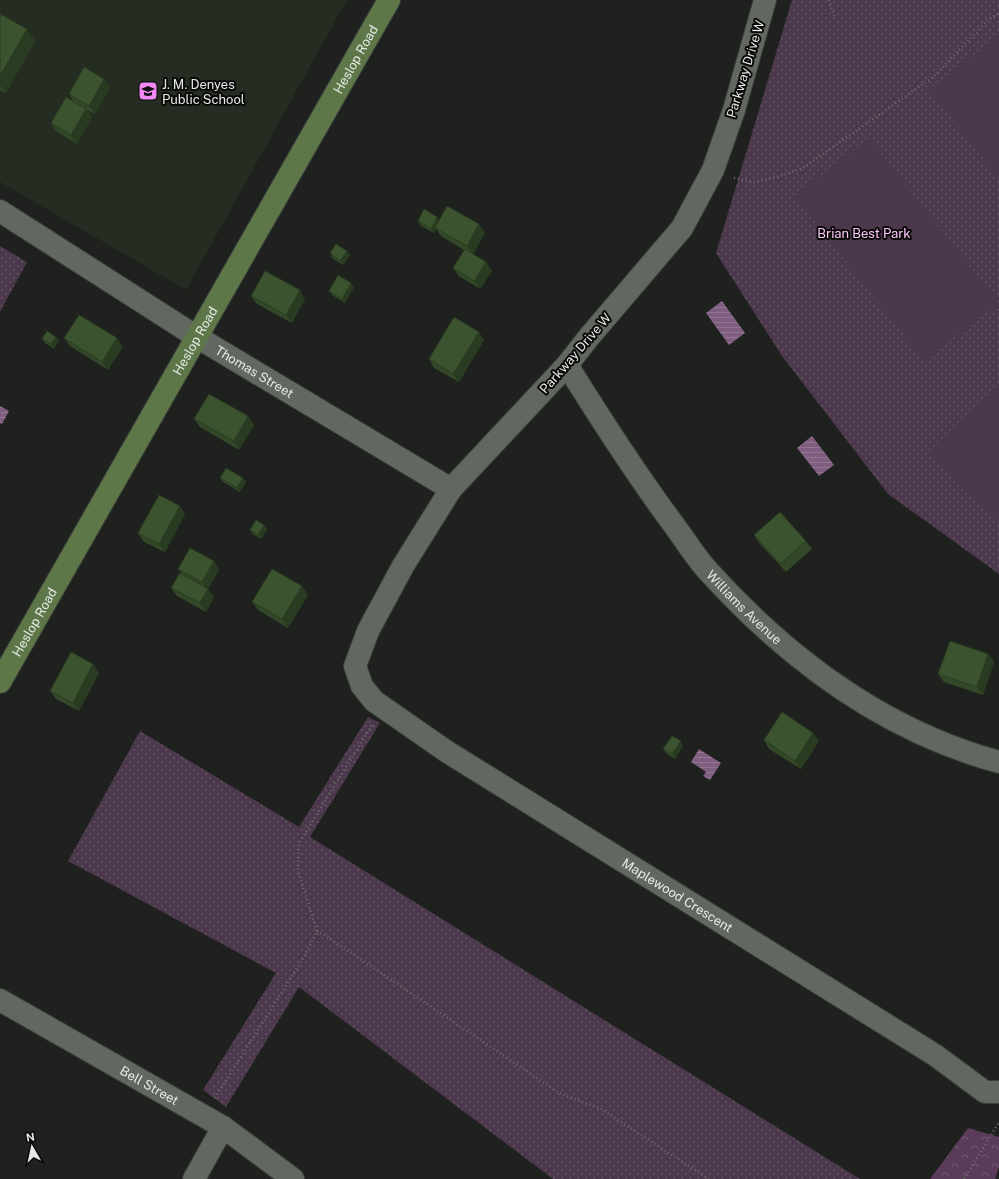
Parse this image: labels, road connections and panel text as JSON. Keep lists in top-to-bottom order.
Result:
{
  "streets": {
    "street": [
      "Heslop Road",
      "Parkway Drive W",
      "Thomas Street",
      "Williams Avenue",
      "Maplewood Crescent",
      "Bell Street"
    ]
  },
  "crossings": [
    ["Heslop Road", "Thomas Street"],
    ["Parkway Drive W", "Thomas Street"],
    ["Parkway Drive W", "Williams Avenue"],
    ["Parkway Drive W", "Maplewood Crescent"]
  ],
  "parks": ["Brian Best Park"],
  "places": {
    "school or university": ["J. M. Denyes Public School"]
  },
  "north": "top"
}
